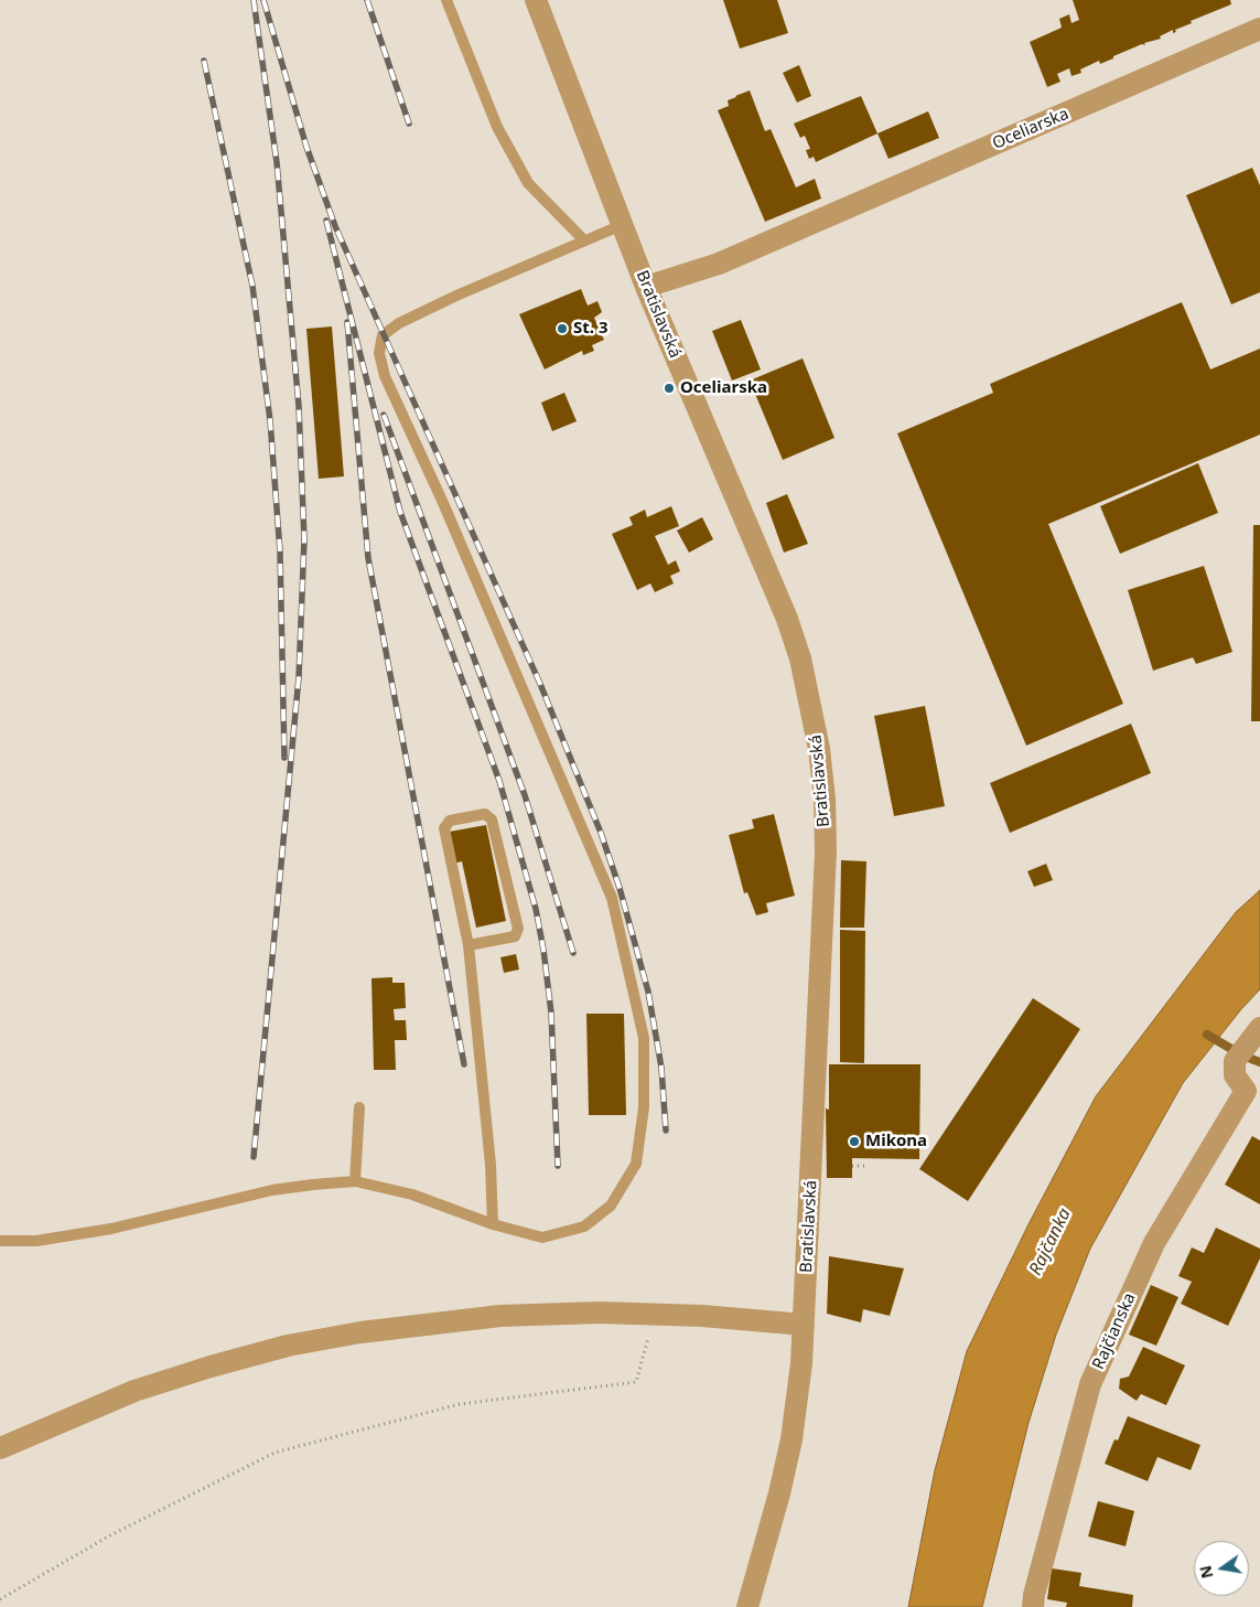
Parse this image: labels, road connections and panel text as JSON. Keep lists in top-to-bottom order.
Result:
{
  "streets": {
    "street": ["Oceliarska", "Bratislavská", "Rajčianska"]
  },
  "crossings": [
    ["Oceliarska", "Bratislavská"]
  ],
  "water": ["Rajčanka"],
  "places": ["St. 3", "Oceliarska", "Mikona"],
  "north": "left"
}
